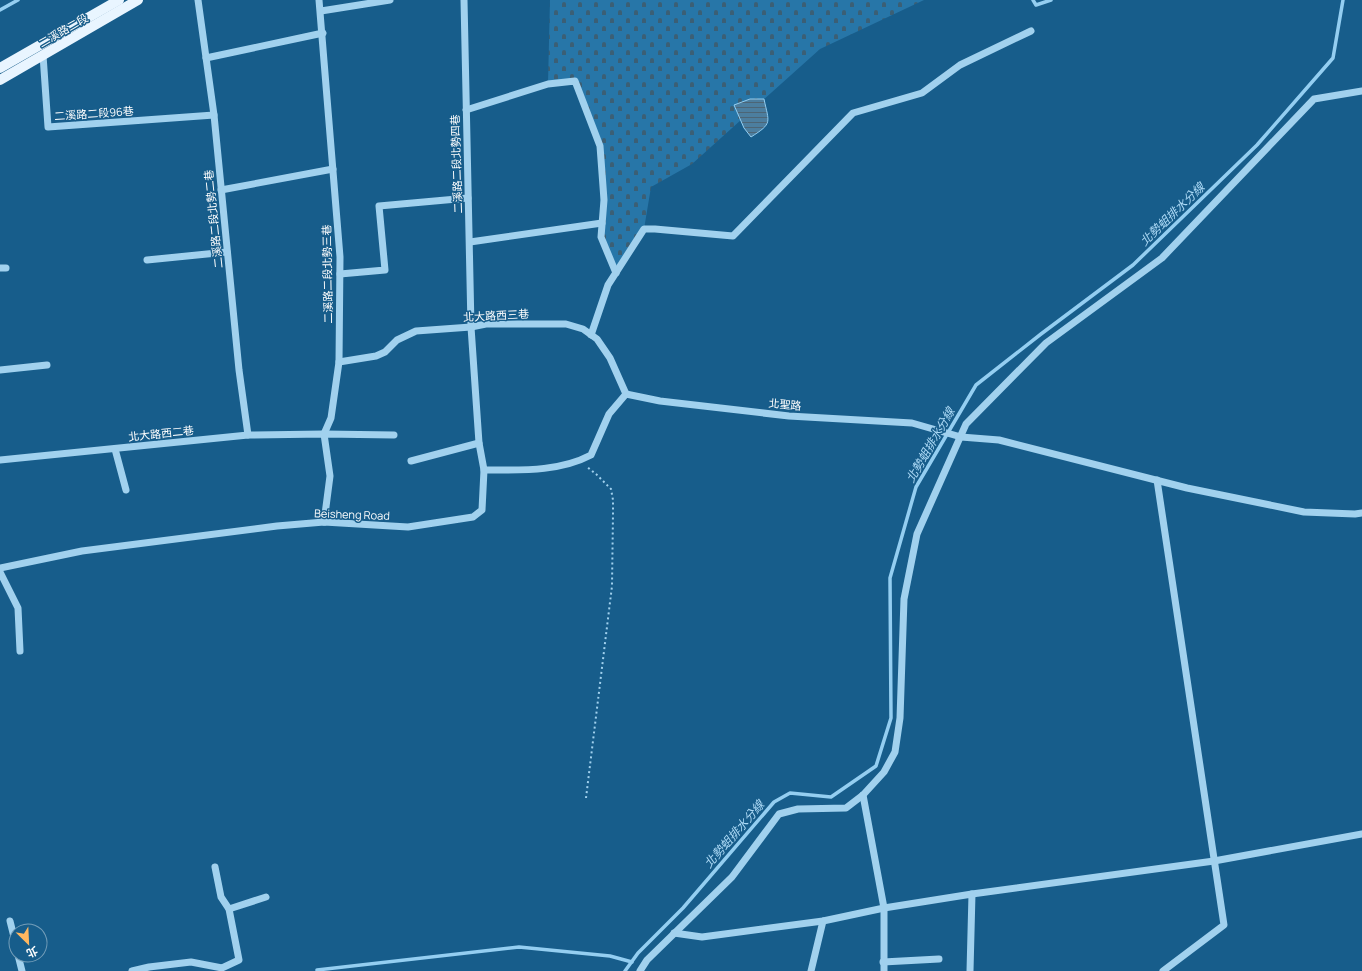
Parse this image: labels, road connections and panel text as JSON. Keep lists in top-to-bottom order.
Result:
{
  "streets": {
    "main road": ["二溪路二段"],
    "street": [
      "二溪路二段96巷",
      "二溪路二段北勢四巷",
      "二溪路二段北勢二巷",
      "二溪路二段北勢三巷",
      "北大路西三巷",
      "北聖路",
      "北大路西二巷",
      "Beisheng Road"
    ]
  },
  "crossings": [
    ["二溪路二段", "二溪路二段96巷"],
    ["二溪路二段96巷", "二溪路二段北勢二巷"],
    ["二溪路二段北勢四巷", "北大路西三巷"],
    ["二溪路二段北勢四巷", "Beisheng Road"],
    ["二溪路二段北勢二巷", "北大路西二巷"],
    ["二溪路二段北勢三巷", "北大路西三巷"],
    ["二溪路二段北勢三巷", "北大路西二巷"],
    ["二溪路二段北勢三巷", "Beisheng Road"],
    ["北大路西三巷", "北聖路"]
  ],
  "water": ["北勢蛆排水分線"],
  "north": "bottom right"
}
